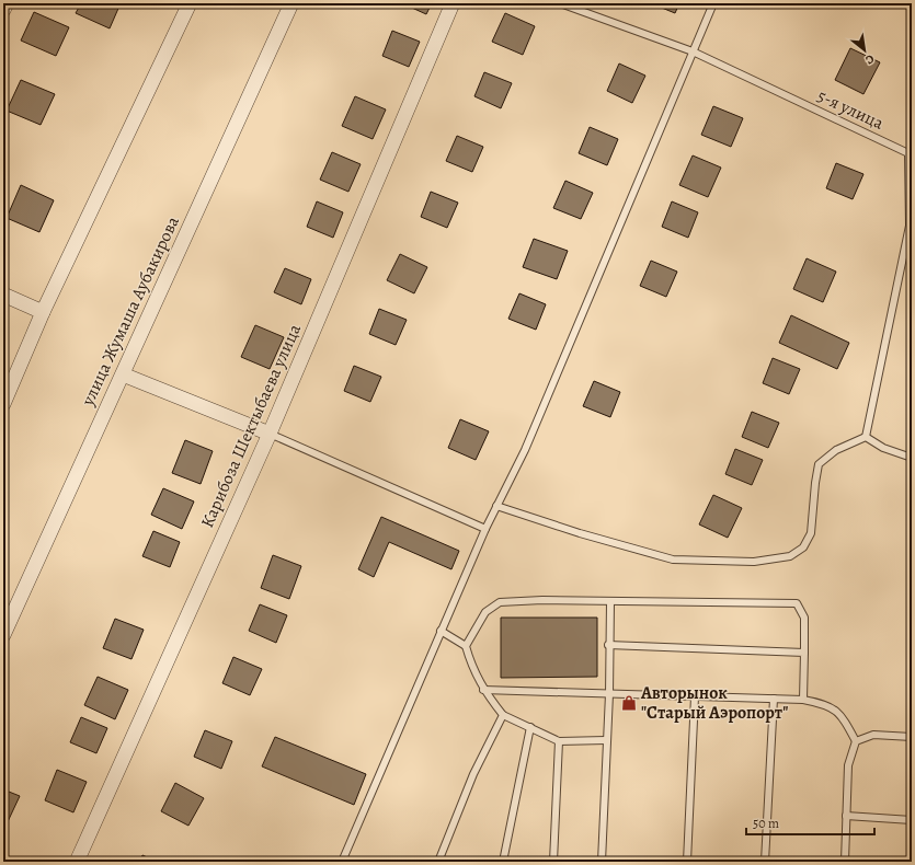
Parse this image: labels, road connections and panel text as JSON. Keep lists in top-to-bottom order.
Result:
{
  "streets": {
    "street": ["улица Жумаша Аубакирова", "Карибоза Шектыбаева улица"],
    "lane": ["5-я улица"]
  },
  "places": {
    "shop": ["Авторынок \"Старый Аэропорт\""]
  },
  "scale_bar": "50 m",
  "north": "bottom right"
}
